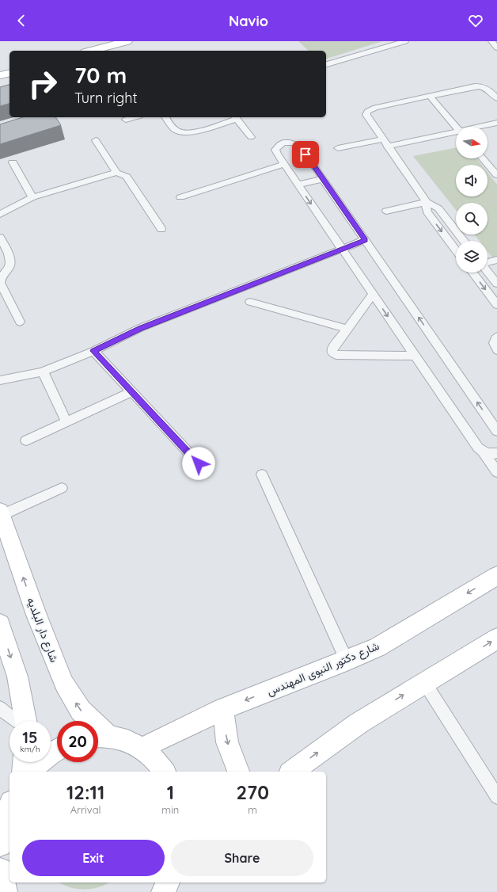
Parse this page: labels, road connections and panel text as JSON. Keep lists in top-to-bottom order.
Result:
{
  "streets": {
    "street": ["شارع دار البلديه", "شارع دكتور النبوى المهندس"]
  },
  "north": "right",
  "page": {
    "header": "Navio",
    "turn": ["70 m", "Turn right"],
    "speed": "15 km/h",
    "limit": "20",
    "eta": [
      "12:11",
      "Arrival",
      "1",
      "min",
      "270",
      "m"
    ],
    "buttons": ["Exit", "Share"]
  }
}
